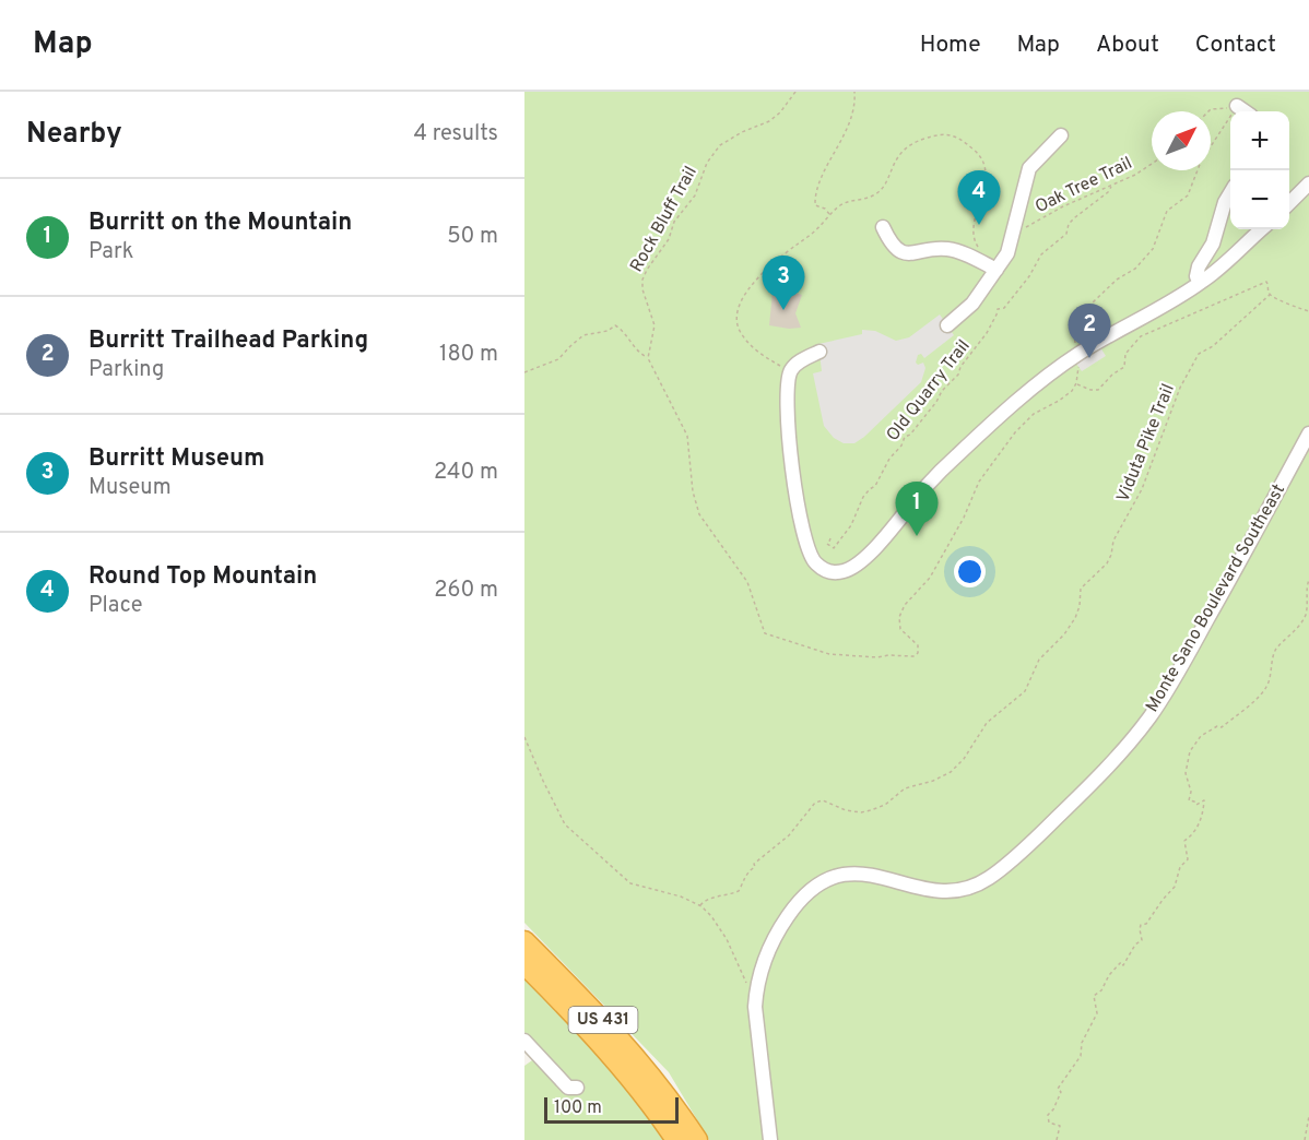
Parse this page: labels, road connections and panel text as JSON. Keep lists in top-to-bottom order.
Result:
{
  "streets": {
    "highway": ["US 431"],
    "street": ["Monte Sano Boulevard Southeast"],
    "path": [
      "Oak Tree Trail",
      "Rock Bluff Trail",
      "Old Quarry Trail",
      "Viduta Pike Trail"
    ]
  },
  "crossings": [
    ["Oak Tree Trail", "Old Quarry Trail"]
  ],
  "scale_bar": "100 m",
  "north": "top right",
  "page": {
    "header": "Map",
    "nav": [
      "Home",
      "Map",
      "About",
      "Contact"
    ],
    "heading": ["Nearby", "4 results"],
    "map_buttons": ["+", "−"],
    "pins": [
      "4",
      "3",
      "2",
      "1"
    ],
    "list": [
      {
        "mark": "1",
        "name": "Burritt on the Mountain",
        "note": "Park",
        "value": "50 m"
      },
      {
        "mark": "2",
        "name": "Burritt Trailhead Parking",
        "note": "Parking",
        "value": "180 m"
      },
      {
        "mark": "3",
        "name": "Burritt Museum",
        "note": "Museum",
        "value": "240 m"
      },
      {
        "mark": "4",
        "name": "Round Top Mountain",
        "note": "Place",
        "value": "260 m"
      }
    ],
    "scale": "100 m"
  }
}
